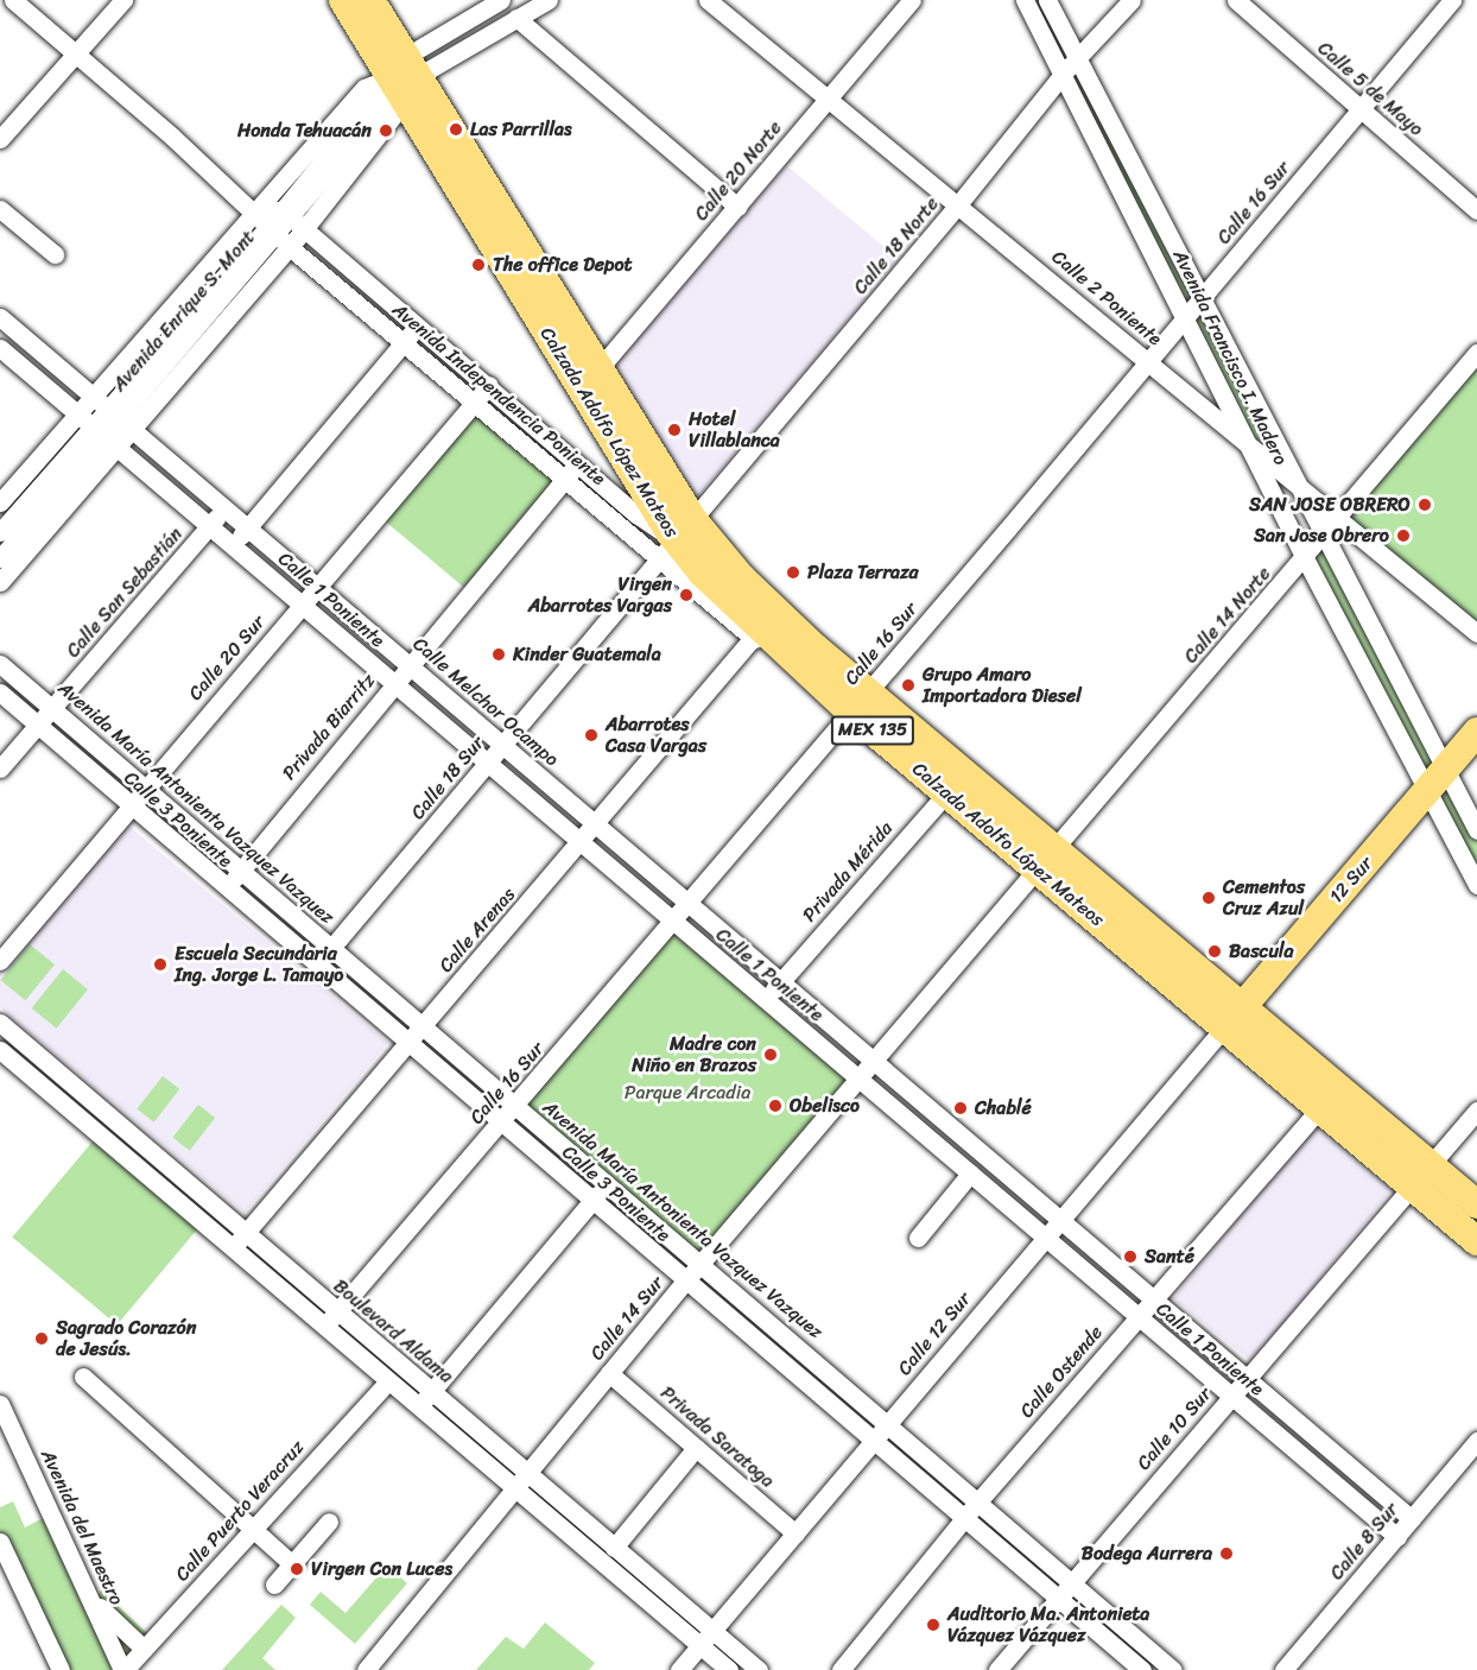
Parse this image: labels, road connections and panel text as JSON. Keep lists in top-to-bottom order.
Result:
{
  "streets": {
    "main road": ["Calzada Adolfo López Mateos", "MEX 135", "12 Sur"],
    "street": [
      "Calle 5 de Mayo",
      "Calle 20 Norte",
      "Calle 16 Sur",
      "Calle 18 Norte",
      "Calle 2 Poniente",
      "Avenida Enrique S. Mont",
      "Avenida Francisco I. Madero",
      "Avenida Independencia Poniente",
      "Calle San Sebastián",
      "Calle 1 Poniente",
      "Calle 14 Norte",
      "Calle 20 Sur",
      "Calle Melchor Ocampo",
      "Privada Biarritz",
      "Calle 18 Sur",
      "Avenida María Antonienta Vazquez Vazquez",
      "Calle 3 Poniente",
      "Privada Mérida",
      "Calle Arenas",
      "Calle 14 Sur",
      "Boulevard Aldama",
      "Calle 12 Sur",
      "Calle Ostende",
      "Calle 10 Sur",
      "Privada Saratoga",
      "Calle Puerto Veracruz",
      "Avenida del Maestro",
      "Calle 8 Sur"
    ]
  },
  "crossings": [
    ["Calle 5 de Mayo", "Calle 16 Sur"],
    ["Calle 20 Norte", "Calle 2 Poniente"],
    ["Calle 20 Norte", "Calzada Adolfo López Mateos"],
    ["Calle 16 Sur", "Calle 2 Poniente"],
    ["Calle 16 Sur", "Avenida Francisco I. Madero"],
    ["Calle 16 Sur", "Avenida Independencia Poniente"],
    ["Calle 16 Sur", "Calzada Adolfo López Mateos"],
    ["Calle 16 Sur", "Calle 1 Poniente"],
    ["Calle 16 Sur", "Calle Melchor Ocampo"],
    ["Calle 16 Sur", "Avenida María Antonienta Vazquez Vazquez"],
    ["Calle 16 Sur", "Calle 3 Poniente"],
    ["Calle 16 Sur", "Boulevard Aldama"],
    ["Calle 18 Norte", "Calle 2 Poniente"],
    ["Calle 18 Norte", "Avenida Francisco I. Madero"],
    ["Calle 18 Norte", "Avenida Independencia Poniente"],
    ["Calle 18 Norte", "Calzada Adolfo López Mateos"],
    ["Calle 18 Norte", "Calle 18 Sur"],
    ["Calle 2 Poniente", "Avenida Francisco I. Madero"],
    ["Calle 2 Poniente", "Calle 14 Norte"],
    ["Avenida Enrique S. Mont", "Avenida Independencia Poniente"],
    ["Avenida Enrique S. Mont", "Calle 1 Poniente"],
    ["Avenida Enrique S. Mont", "Calle Melchor Ocampo"],
    ["Avenida Francisco I. Madero", "Calle 14 Norte"],
    ["Avenida Francisco I. Madero", "12 Sur"],
    ["Avenida Independencia Poniente", "Calzada Adolfo López Mateos"],
    ["Avenida Independencia Poniente", "Calle 20 Sur"],
    ["Avenida Independencia Poniente", "Privada Biarritz"],
    ["Avenida Independencia Poniente", "Calle 18 Sur"],
    ["Avenida Independencia Poniente", "Calle Arenas"],
    ["Calzada Adolfo López Mateos", "Calle 14 Norte"],
    ["Calzada Adolfo López Mateos", "Calle 18 Sur"],
    ["Calzada Adolfo López Mateos", "Privada Mérida"],
    ["Calzada Adolfo López Mateos", "12 Sur"],
    ["Calzada Adolfo López Mateos", "Calle 14 Sur"],
    ["Calzada Adolfo López Mateos", "Calle 12 Sur"],
    ["Calzada Adolfo López Mateos", "Calle Ostende"],
    ["Calzada Adolfo López Mateos", "Calle 10 Sur"],
    ["Calle San Sebastián", "Calle 1 Poniente"],
    ["Calle San Sebastián", "Calle Melchor Ocampo"],
    ["Calle San Sebastián", "Avenida María Antonienta Vazquez Vazquez"],
    ["Calle San Sebastián", "Calle 3 Poniente"],
    ["Calle 1 Poniente", "Calle 20 Sur"],
    ["Calle 1 Poniente", "Calle Melchor Ocampo"],
    ["Calle 1 Poniente", "Privada Biarritz"],
    ["Calle 1 Poniente", "Calle 18 Sur"],
    ["Calle 1 Poniente", "Privada Mérida"],
    ["Calle 1 Poniente", "Calle Arenas"],
    ["Calle 1 Poniente", "Calle 14 Sur"],
    ["Calle 1 Poniente", "Calle 12 Sur"],
    ["Calle 1 Poniente", "Calle Ostende"],
    ["Calle 1 Poniente", "Calle 10 Sur"],
    ["Calle 1 Poniente", "Calle 8 Sur"],
    ["Calle 14 Norte", "Calle 14 Sur"],
    ["Calle 20 Sur", "Calle Melchor Ocampo"],
    ["Calle 20 Sur", "Avenida María Antonienta Vazquez Vazquez"],
    ["Calle 20 Sur", "Calle 3 Poniente"],
    ["Calle Melchor Ocampo", "Privada Biarritz"],
    ["Calle Melchor Ocampo", "Calle 18 Sur"],
    ["Calle Melchor Ocampo", "Privada Mérida"],
    ["Calle Melchor Ocampo", "Calle Arenas"],
    ["Privada Biarritz", "Avenida María Antonienta Vazquez Vazquez"],
    ["Privada Biarritz", "Calle 3 Poniente"],
    ["Calle 18 Sur", "Avenida María Antonienta Vazquez Vazquez"],
    ["Calle 18 Sur", "Calle 3 Poniente"],
    ["Avenida María Antonienta Vazquez Vazquez", "Calle Arenas"],
    ["Avenida María Antonienta Vazquez Vazquez", "Calle 14 Sur"],
    ["Avenida María Antonienta Vazquez Vazquez", "Calle 12 Sur"],
    ["Avenida María Antonienta Vazquez Vazquez", "Calle Ostende"],
    ["Avenida María Antonienta Vazquez Vazquez", "Calle 10 Sur"],
    ["Calle 3 Poniente", "Calle Arenas"],
    ["Calle 3 Poniente", "Calle 14 Sur"],
    ["Calle 3 Poniente", "Calle 12 Sur"],
    ["Calle 3 Poniente", "Calle Ostende"],
    ["Calle 3 Poniente", "Calle 10 Sur"],
    ["12 Sur", "Calle 12 Sur"],
    ["Calle Arenas", "Boulevard Aldama"],
    ["Calle 14 Sur", "Boulevard Aldama"],
    ["Calle 14 Sur", "Privada Saratoga"],
    ["Boulevard Aldama", "Calle 12 Sur"],
    ["Boulevard Aldama", "Calle Puerto Veracruz"],
    ["Calle 12 Sur", "Privada Saratoga"],
    ["Calle Puerto Veracruz", "Avenida del Maestro"]
  ],
  "parks": ["Parque Arcadia"],
  "places": [
    "Las Parrillas",
    "Honda Tehuacán",
    "The office Depot",
    "Hotel Villablanca",
    "SAN JOSE OBRERO",
    "San Jose Obrero",
    "Plaza Terraza",
    "Virgen Abarrotes Vargas",
    "Kinder Guatemala",
    "Grupo Amaro Importadora Diesel",
    "Abarrotes Casa Vargas",
    "Cementos Cruz Azul",
    "Bascula",
    "Escuela Secundaria Ing. Jorge L. Tamayo",
    "Madre con Niño en Brazos",
    "Obelisco",
    "Chablé",
    "Santé",
    "Sagrado Corazón de Jesús.",
    "Bodega Aurrera",
    "Virgen Con Luces",
    "Auditorio Ma. Antonieta Vázquez Vázquez"
  ]
}
